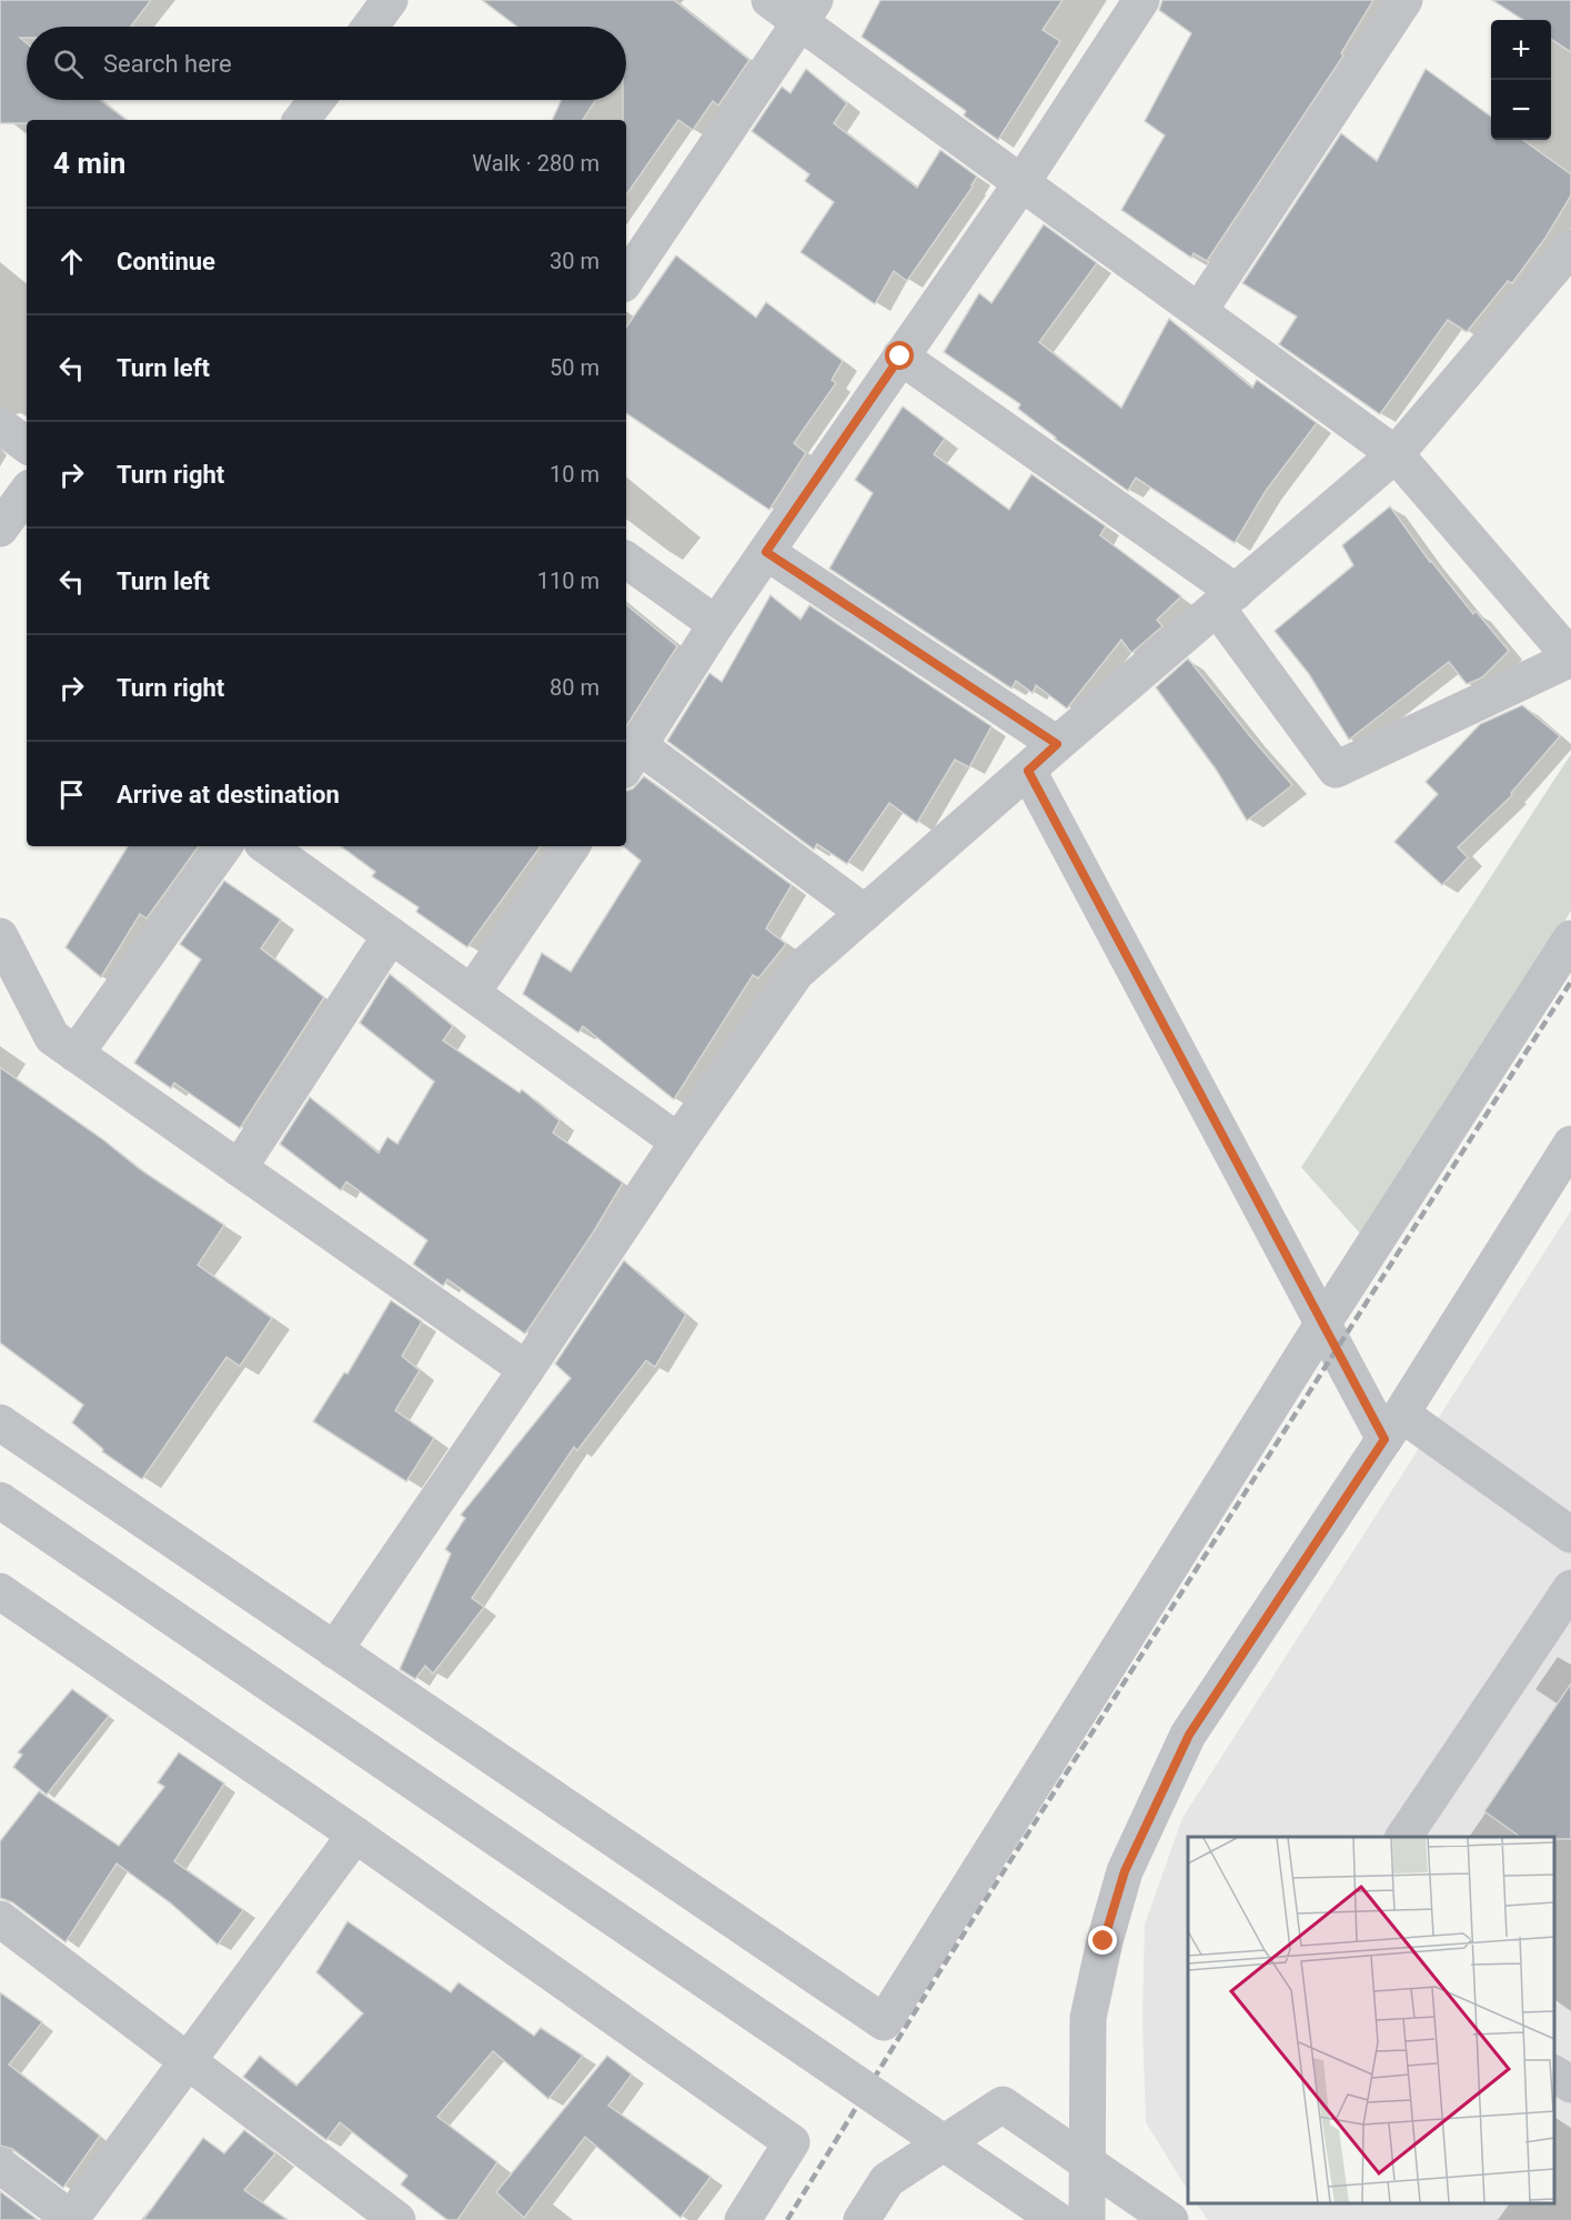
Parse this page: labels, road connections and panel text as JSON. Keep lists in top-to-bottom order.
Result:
{
  "page": {
    "map_buttons": ["+", "−"],
    "search": "Search here",
    "heading": ["4 min", "Walk · 280 m"],
    "list": [
      ["Continue", "30 m"],
      ["Turn left", "50 m"],
      ["Turn right", "10 m"],
      ["Turn left", "110 m"],
      ["Turn right", "80 m"],
      "Arrive at destination"
    ]
  }
}
